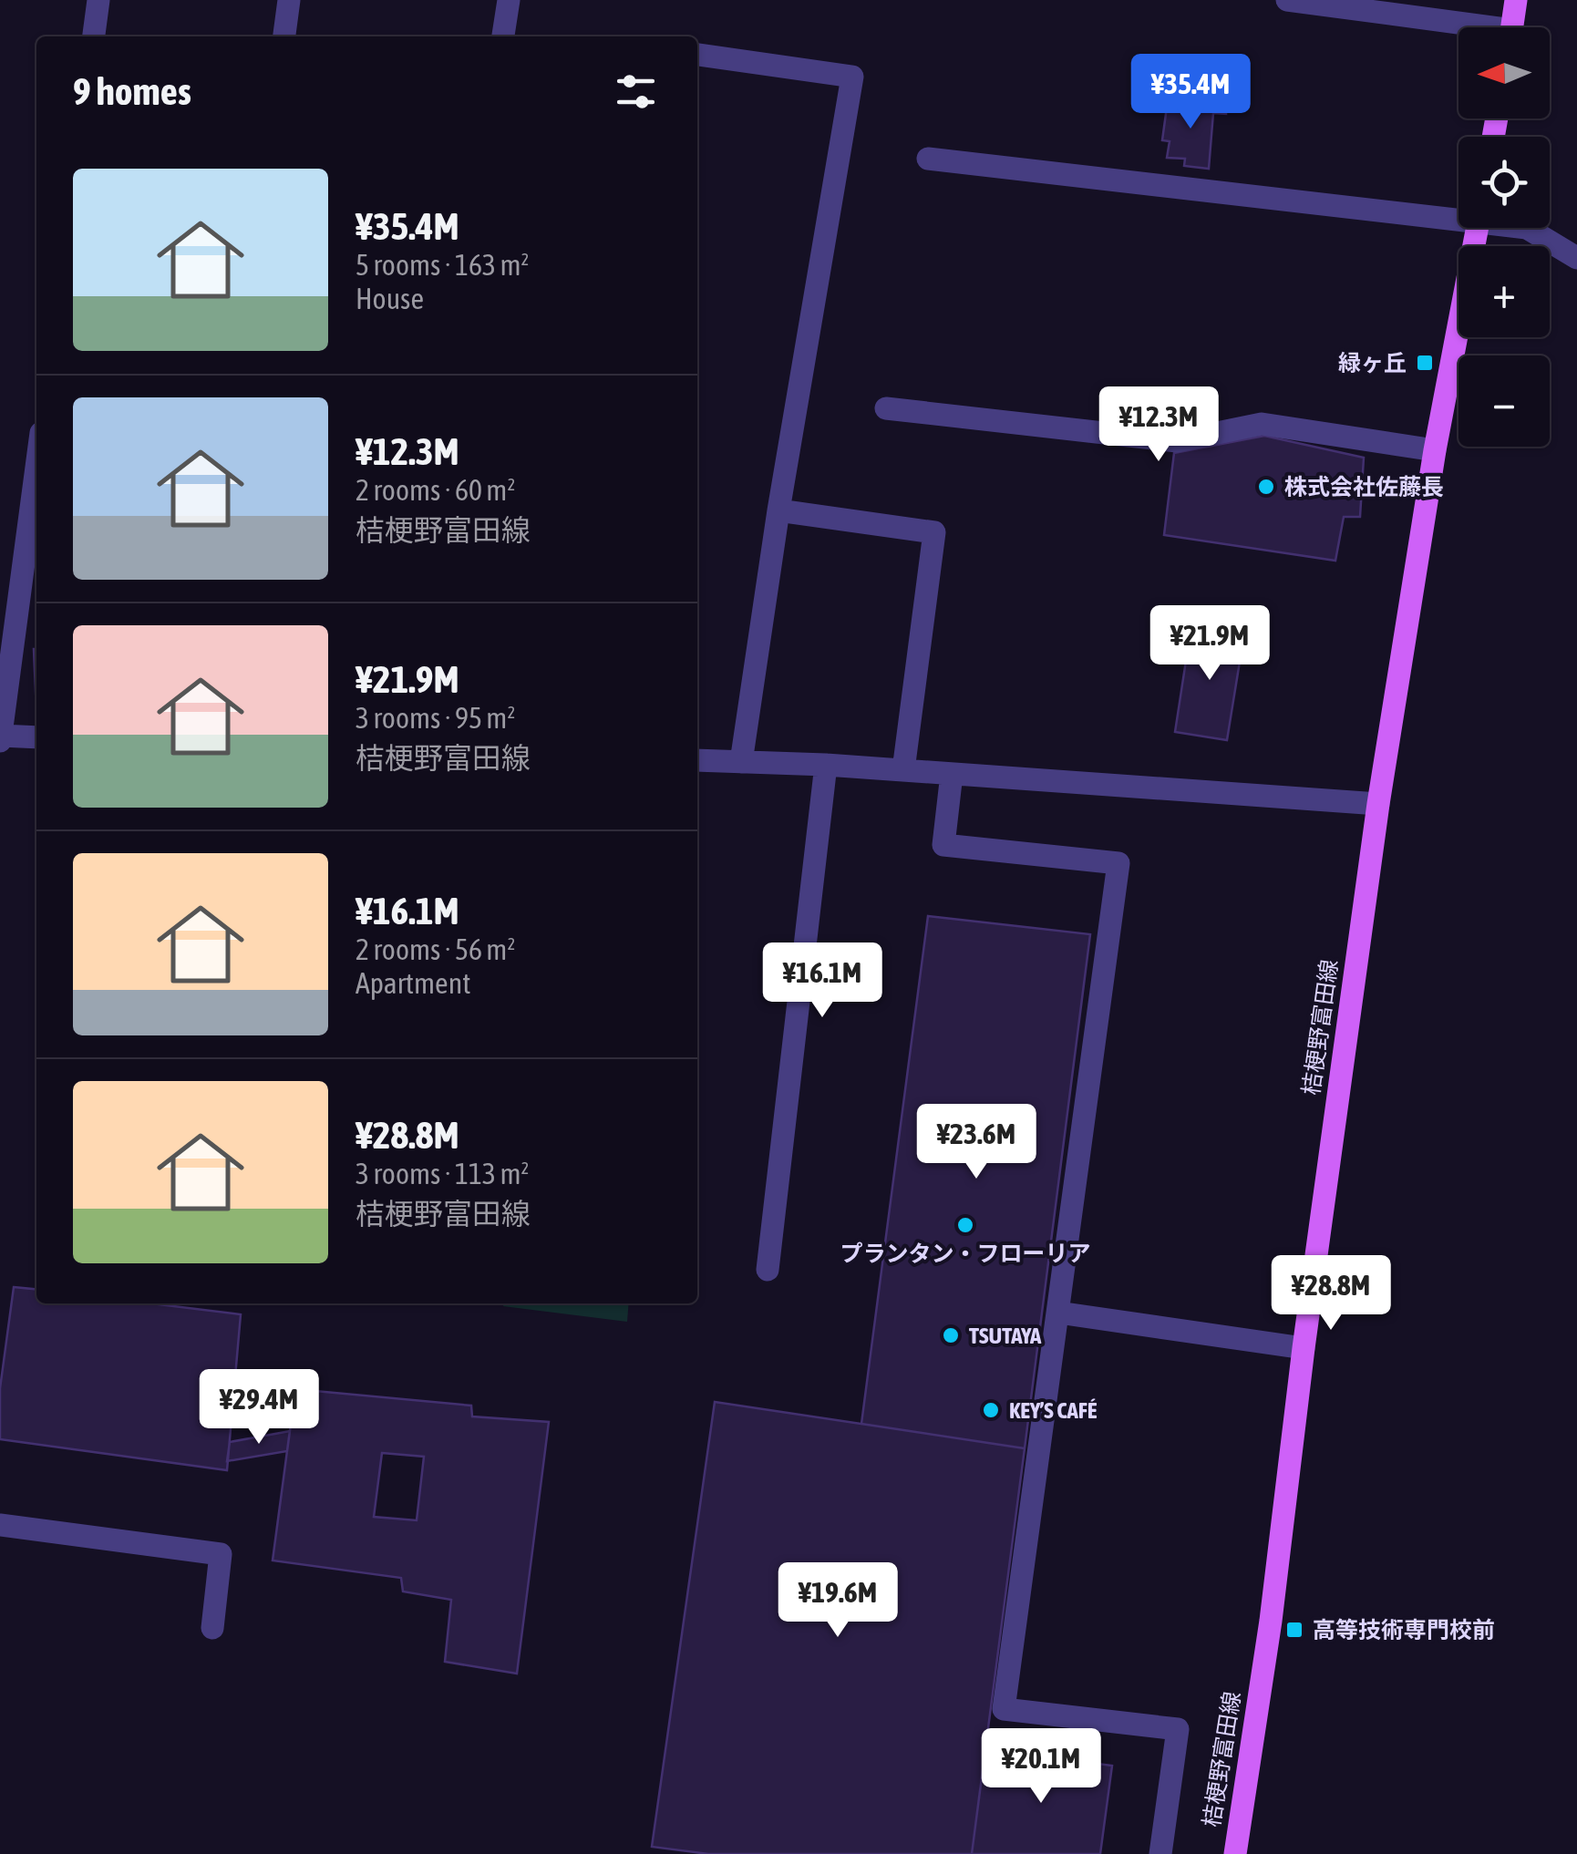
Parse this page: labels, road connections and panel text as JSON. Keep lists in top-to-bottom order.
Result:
{
  "streets": {
    "main road": ["桔梗野富田線"]
  },
  "places": {
    "transit": ["緑ヶ丘", "高等技術専門校前"],
    "other": [
      "株式会社佐藤長",
      "プランタン・フローリア",
      "TSUTAYA",
      "KEY’S CAFÉ"
    ]
  },
  "north": "left",
  "page": {
    "map_buttons": ["+", "−"],
    "heading": "9 homes",
    "price": [
      "¥35.4M",
      "¥12.3M",
      "¥21.9M",
      "¥16.1M",
      "¥23.6M",
      "¥28.8M",
      "¥29.4M",
      "¥19.6M",
      "¥20.1M"
    ],
    "list": [
      {
        "name": "¥35.4M",
        "note": "5 rooms · 163 m² · House"
      },
      {
        "name": "¥12.3M",
        "note": "2 rooms · 60 m² · 桔梗野富田線"
      },
      {
        "name": "¥21.9M",
        "note": "3 rooms · 95 m² · 桔梗野富田線"
      },
      {
        "name": "¥16.1M",
        "note": "2 rooms · 56 m² · Apartment"
      },
      {
        "name": "¥28.8M",
        "note": "3 rooms · 113 m² · 桔梗野富田線"
      }
    ]
  }
}
